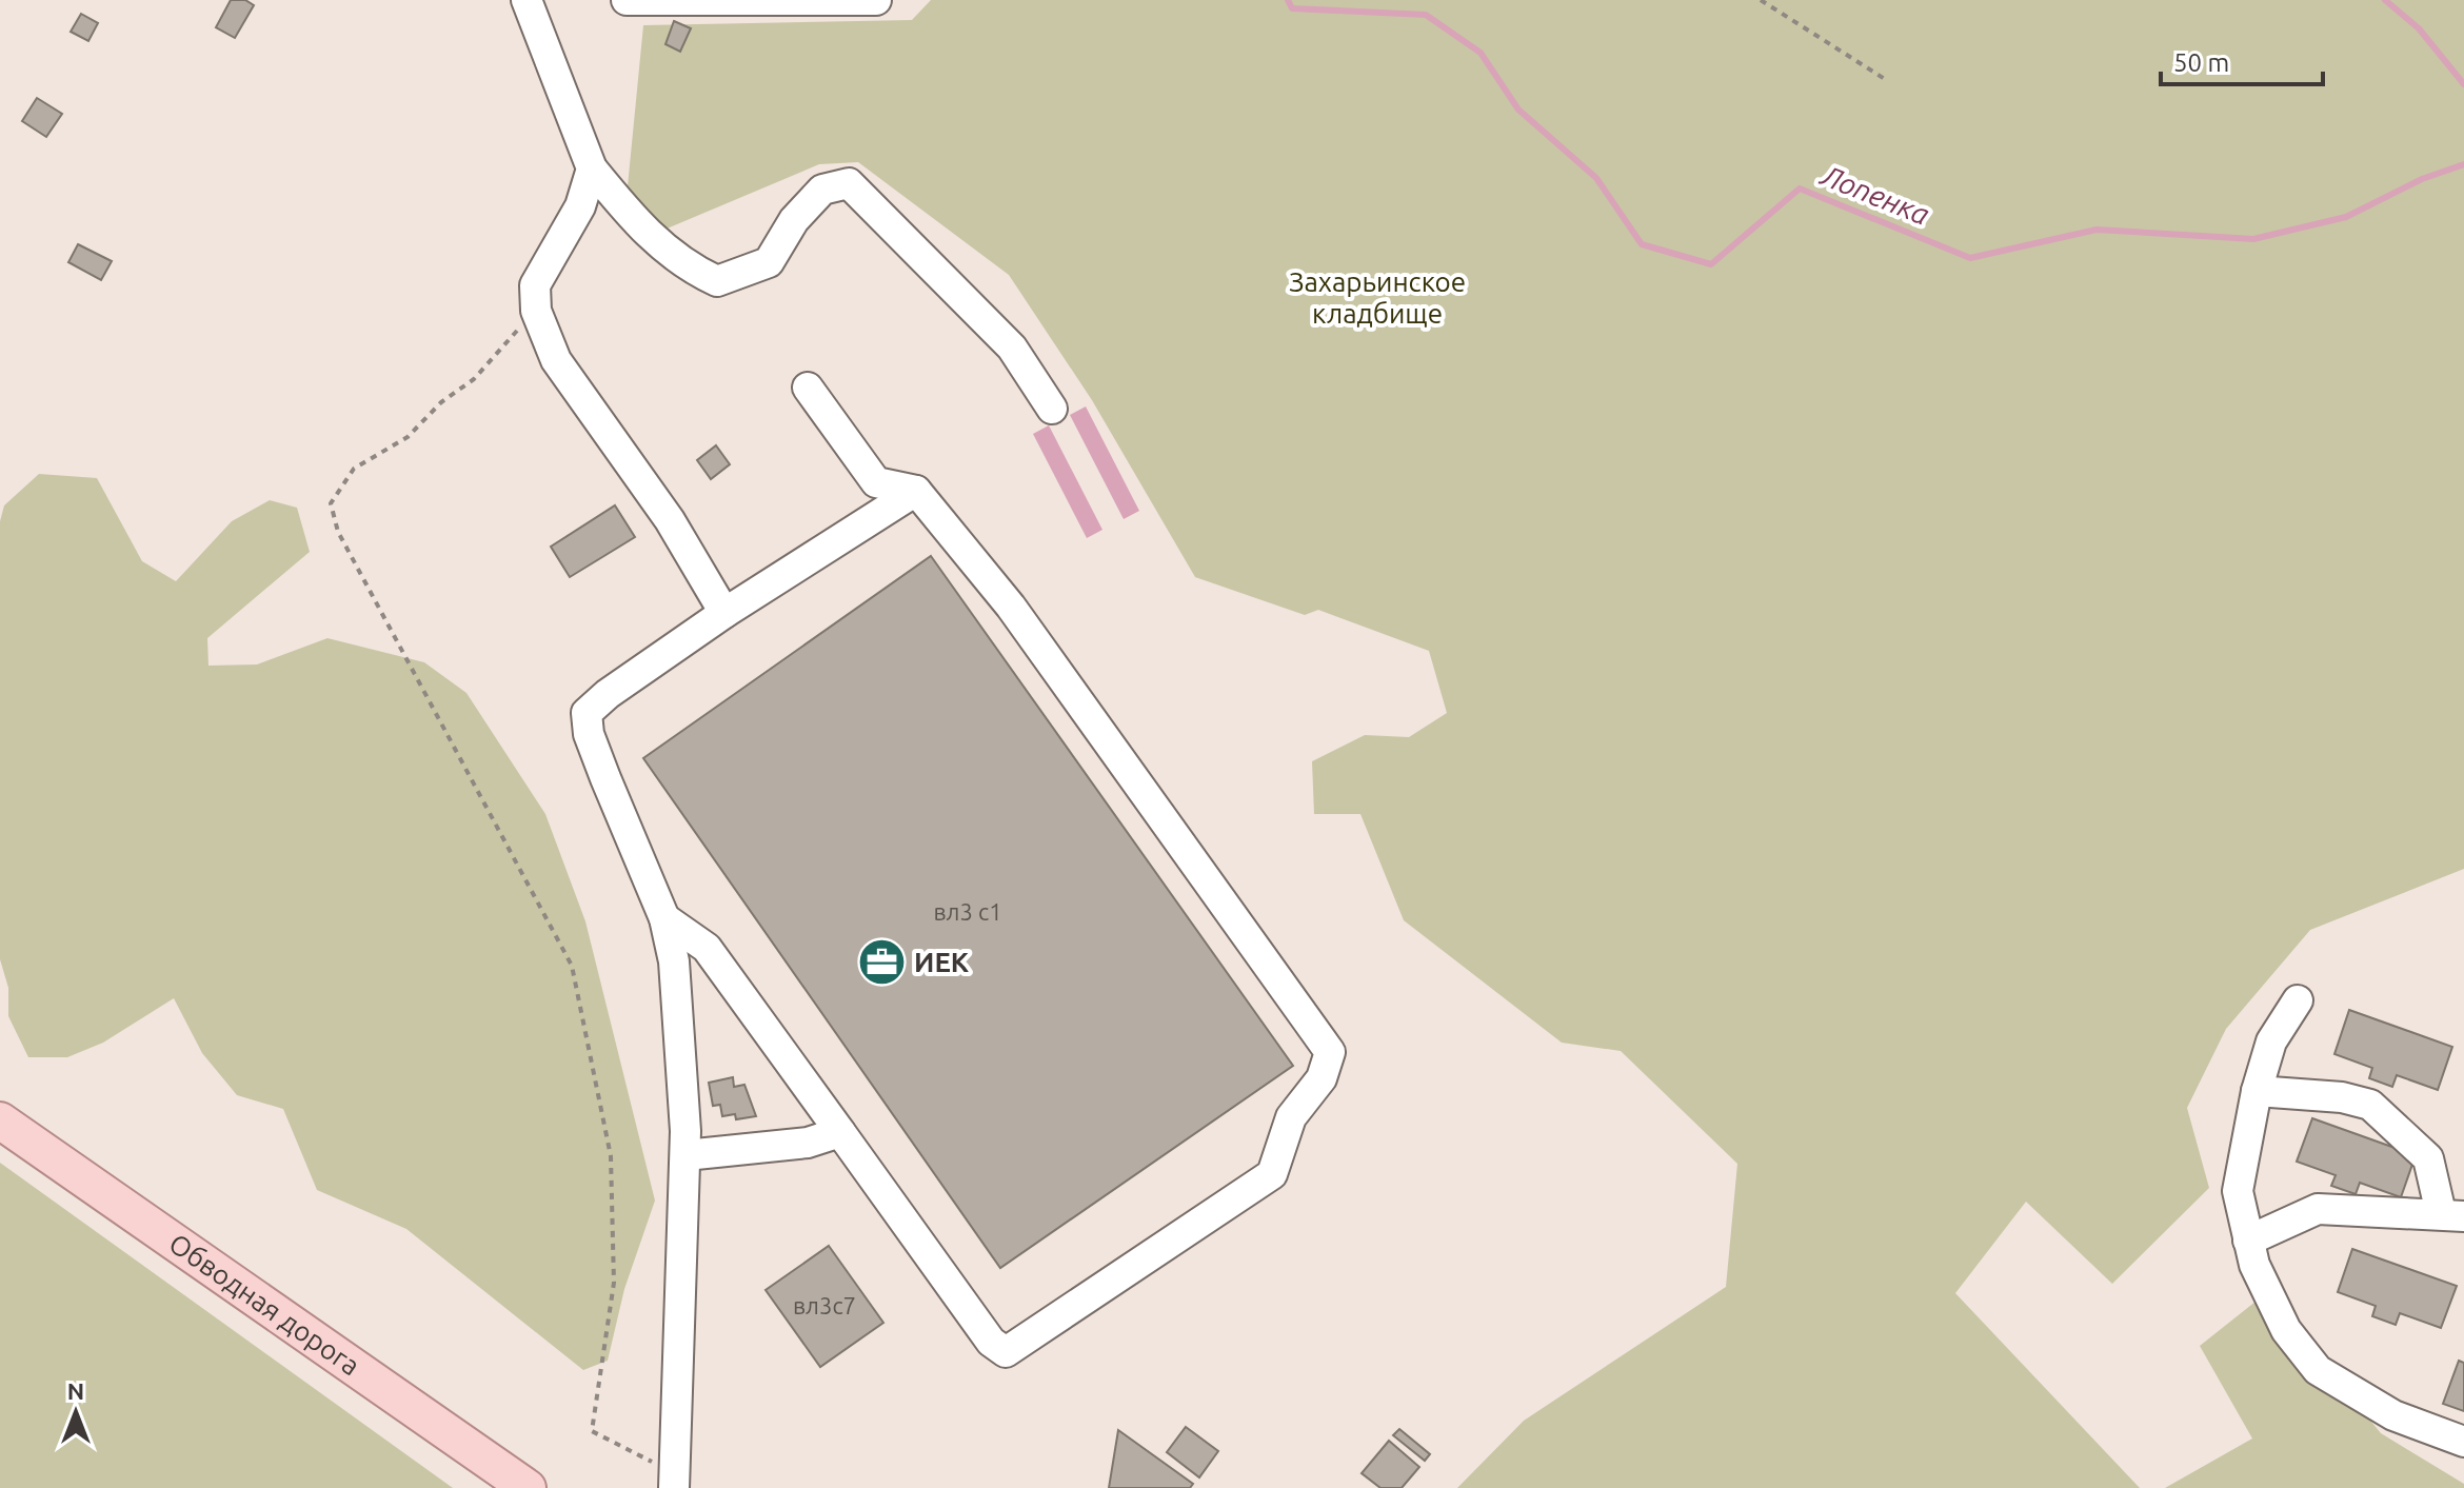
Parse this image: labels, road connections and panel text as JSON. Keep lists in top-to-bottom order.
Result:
{
  "streets": {
    "main road": ["Обводная дорога"]
  },
  "water": ["Лопенка"],
  "parks": ["Захарьинское кладбище"],
  "places": {
    "office": ["ИЕК"]
  },
  "house_numbers": ["вл3 с1", "вл3с7"],
  "scale_bar": "50 m",
  "north": "top"
}
